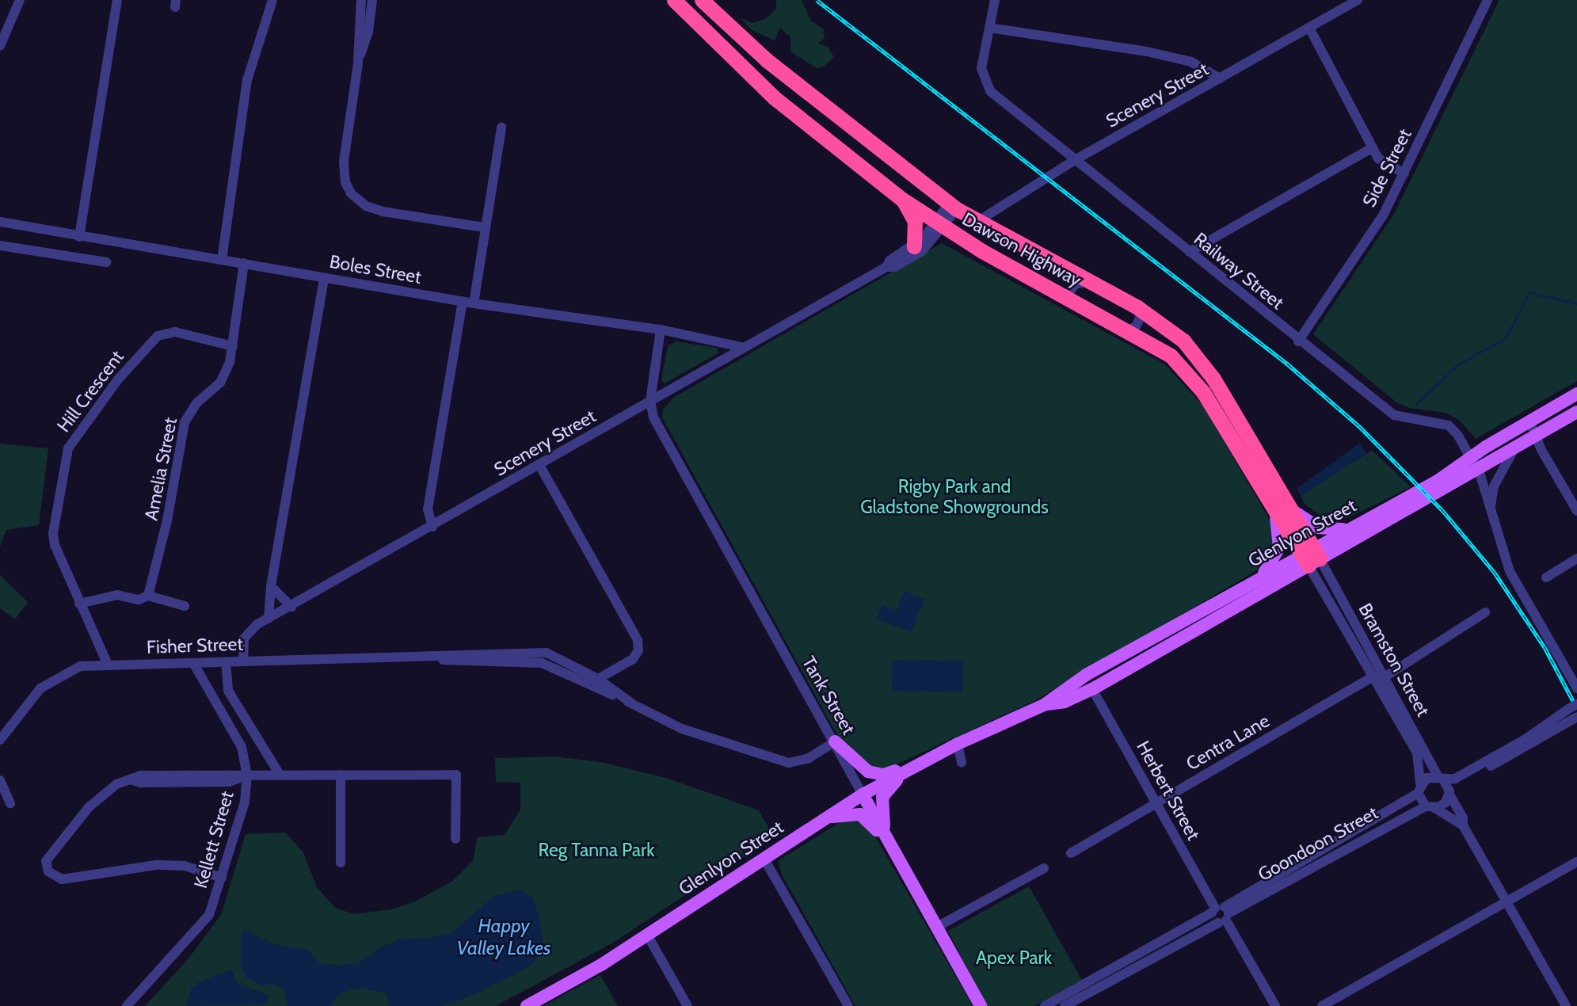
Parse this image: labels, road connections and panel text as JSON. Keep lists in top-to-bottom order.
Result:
{
  "streets": {
    "highway": ["Dawson Highway"],
    "main road": ["Glenlyon Street", "Tank Street"],
    "street": [
      "Scenery Street",
      "Side Street",
      "Boles Street",
      "Railway Street",
      "Hill Crescent",
      "Amelia Street",
      "Fisher Street",
      "Bramston Street",
      "Centra Lane",
      "Herbert Street",
      "Kellett Street",
      "Goondoon Street"
    ]
  },
  "crossings": [
    ["Scenery Street", "Dawson Highway"],
    ["Scenery Street", "Boles Street"],
    ["Scenery Street", "Railway Street"],
    ["Scenery Street", "Fisher Street"],
    ["Scenery Street", "Tank Street"],
    ["Side Street", "Railway Street"],
    ["Dawson Highway", "Glenlyon Street"],
    ["Dawson Highway", "Bramston Street"],
    ["Boles Street", "Amelia Street"],
    ["Railway Street", "Glenlyon Street"],
    ["Hill Crescent", "Amelia Street"],
    ["Hill Crescent", "Fisher Street"],
    ["Glenlyon Street", "Bramston Street"],
    ["Glenlyon Street", "Tank Street"],
    ["Glenlyon Street", "Herbert Street"],
    ["Fisher Street", "Tank Street"],
    ["Fisher Street", "Kellett Street"],
    ["Bramston Street", "Centra Lane"],
    ["Bramston Street", "Goondoon Street"],
    ["Centra Lane", "Herbert Street"],
    ["Herbert Street", "Goondoon Street"]
  ],
  "water": ["Happy Valley Lakes"],
  "parks": ["Rigby Park and Gladstone Showgrounds", "Reg Tanna Park", "Apex Park"]
}
